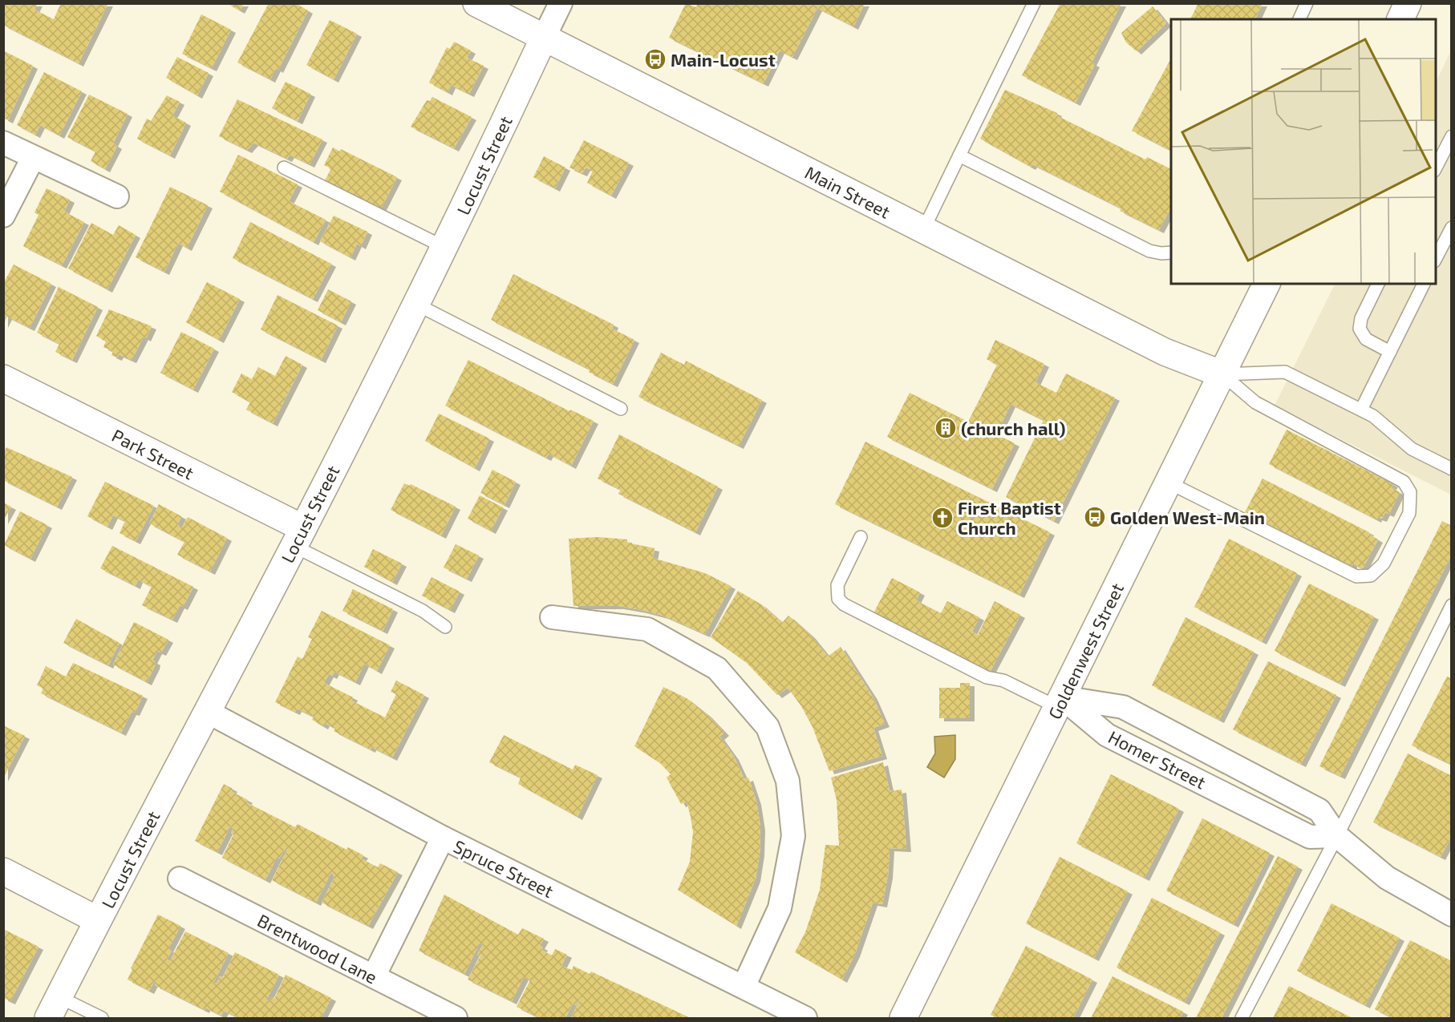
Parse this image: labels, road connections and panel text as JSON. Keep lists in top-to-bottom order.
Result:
{
  "streets": {
    "street": [
      "Locust Street",
      "Main Street",
      "Park Street",
      "Goldenwest Street",
      "Homer Street",
      "Spruce Street",
      "Brentwood Lane"
    ]
  },
  "crossings": [
    ["Locust Street", "Main Street"],
    ["Locust Street", "Park Street"],
    ["Locust Street", "Spruce Street"],
    ["Main Street", "Goldenwest Street"],
    ["Goldenwest Street", "Homer Street"]
  ],
  "places": {
    "bus stop": ["Main-Locust", "Golden West-Main"],
    "building": ["(church hall)"],
    "church": ["First Baptist Church"]
  }
}
